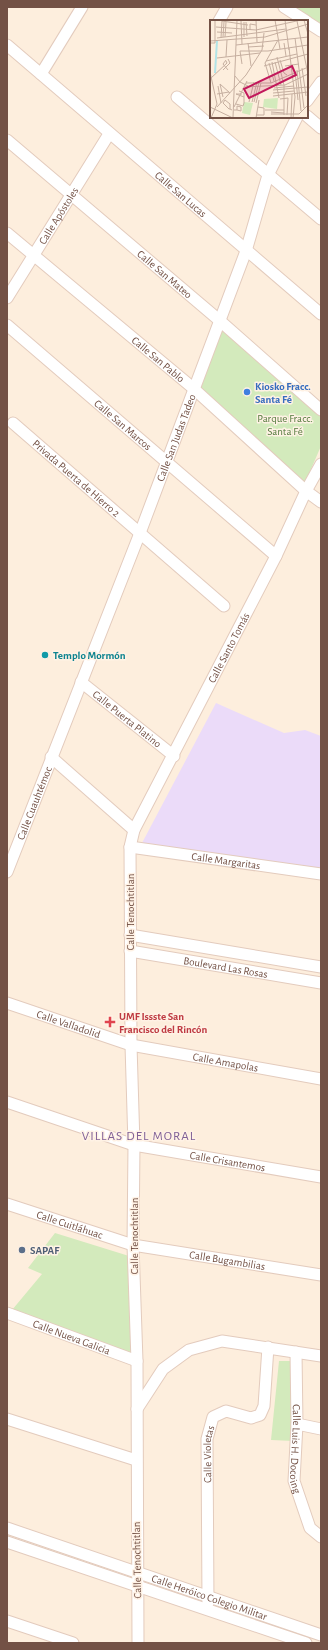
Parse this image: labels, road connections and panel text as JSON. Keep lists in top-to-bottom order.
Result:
{
  "streets": {
    "street": [
      "Calle San Lucas",
      "Calle Apóstoles",
      "Calle San Mateo",
      "Calle San Pablo",
      "Calle San Marcos",
      "Calle San Judas Tadeo",
      "Privada Puerta de Hierro 2",
      "Calle Santo Tomás",
      "Calle Puerta Platino",
      "Calle Cuauhtémoc",
      "Calle Margaritas",
      "Calle Tenochtitlan",
      "Boulevard Las Rosas",
      "Calle Valladolid",
      "Calle Amapolas",
      "Calle Crisantemos",
      "Calle Cuitláhuac",
      "Calle Bugambilias",
      "Calle Nueva Galicia",
      "Calle Luis H. Docoing",
      "Calle Violetas",
      "Calle Heróico Colegio Militar"
    ]
  },
  "crossings": [
    ["Calle San Lucas", "Calle Apóstoles"],
    ["Calle San Lucas", "Calle San Judas Tadeo"],
    ["Calle Apóstoles", "Calle San Mateo"],
    ["Calle Apóstoles", "Calle San Pablo"],
    ["Calle San Mateo", "Calle San Judas Tadeo"],
    ["Calle San Pablo", "Calle San Judas Tadeo"],
    ["Calle San Pablo", "Calle Santo Tomás"],
    ["Calle San Marcos", "Calle San Judas Tadeo"],
    ["Calle San Marcos", "Calle Santo Tomás"],
    ["Calle San Judas Tadeo", "Privada Puerta de Hierro 2"],
    ["Calle San Judas Tadeo", "Calle Puerta Platino"],
    ["Calle San Judas Tadeo", "Calle Cuauhtémoc"],
    ["Calle Santo Tomás", "Calle Puerta Platino"],
    ["Calle Santo Tomás", "Calle Tenochtitlan"],
    ["Calle Margaritas", "Calle Tenochtitlan"],
    ["Calle Tenochtitlan", "Boulevard Las Rosas"],
    ["Calle Tenochtitlan", "Calle Valladolid"],
    ["Calle Tenochtitlan", "Calle Amapolas"],
    ["Calle Tenochtitlan", "Calle Crisantemos"],
    ["Calle Tenochtitlan", "Calle Cuitláhuac"],
    ["Calle Tenochtitlan", "Calle Bugambilias"],
    ["Calle Tenochtitlan", "Calle Nueva Galicia"],
    ["Calle Tenochtitlan", "Calle Heróico Colegio Militar"],
    ["Calle Valladolid", "Calle Amapolas"],
    ["Calle Cuitláhuac", "Calle Bugambilias"],
    ["Calle Violetas", "Calle Heróico Colegio Militar"]
  ],
  "districts": ["VILLAS DEL MORAL"],
  "parks": ["Parque Fracc. Santa Fé"],
  "places": {
    "other": ["Kiosko Fracc. Santa Fé", "Templo Mormón", "SAPAF"],
    "health": ["UMF Issste San Francisco del Rincón"]
  }
}
